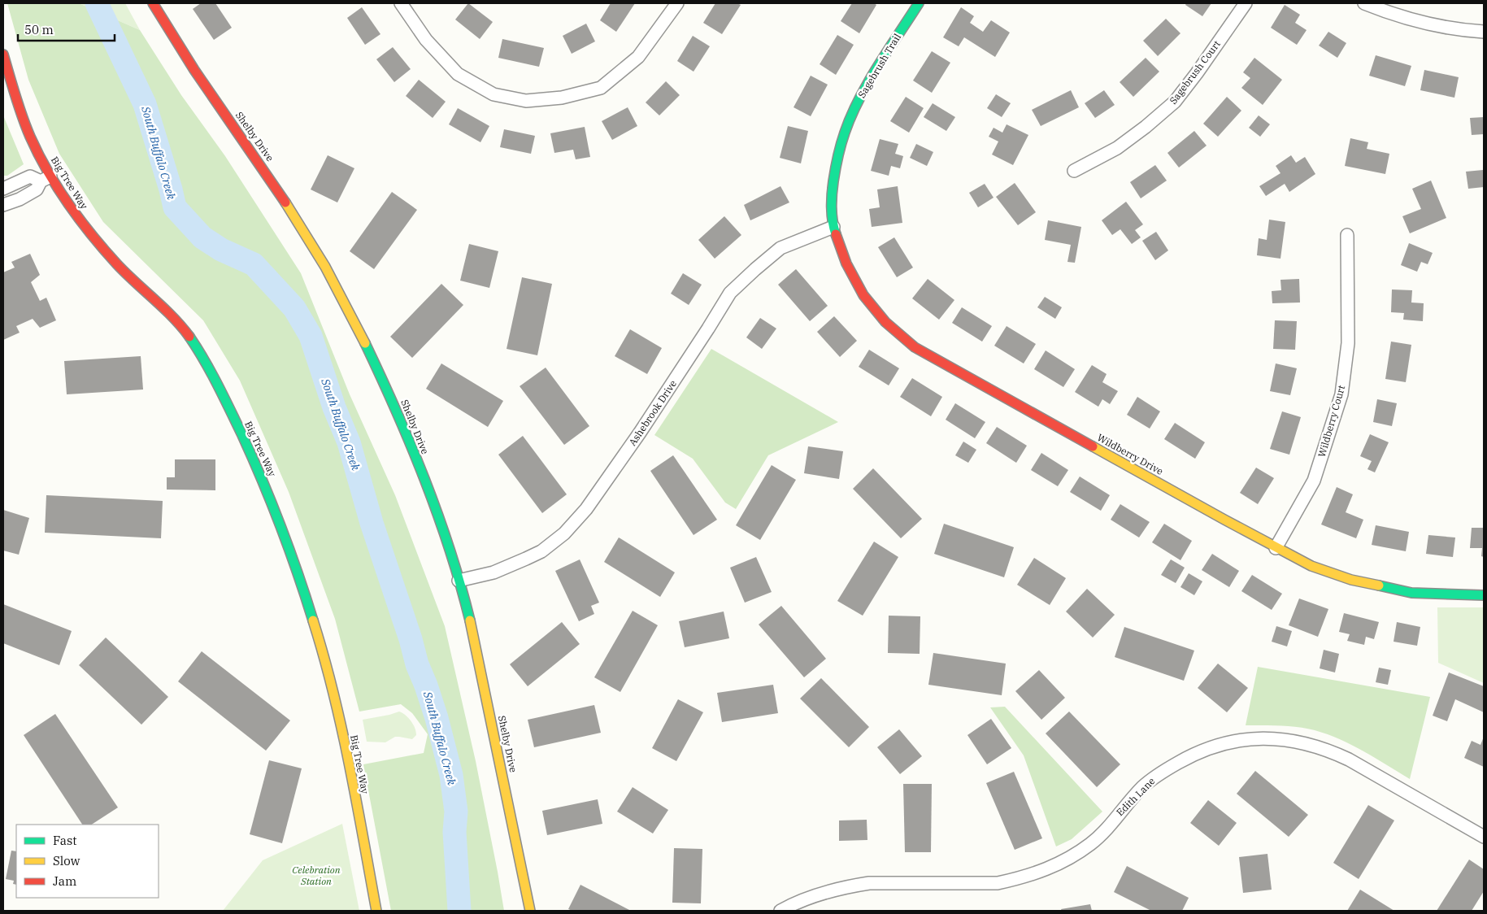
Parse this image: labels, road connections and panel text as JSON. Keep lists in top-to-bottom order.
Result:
{
  "streets": {
    "street": [
      "Sagebrush Trail",
      "Sagebrush Court",
      "Shelby Drive",
      "Big Tree Way",
      "Ashebrook Drive",
      "Wildberry Court",
      "Wildberry Drive",
      "Edith Lane"
    ]
  },
  "crossings": [
    ["Sagebrush Trail", "Ashebrook Drive"],
    ["Sagebrush Trail", "Wildberry Drive"],
    ["Shelby Drive", "Ashebrook Drive"],
    ["Ashebrook Drive", "Wildberry Drive"],
    ["Wildberry Court", "Wildberry Drive"]
  ],
  "water": ["South Buffalo Creek"],
  "parks": ["Celebration Station"],
  "legend": ["Fast", "Slow", "Jam"],
  "scale_bar": "50 m"
}
